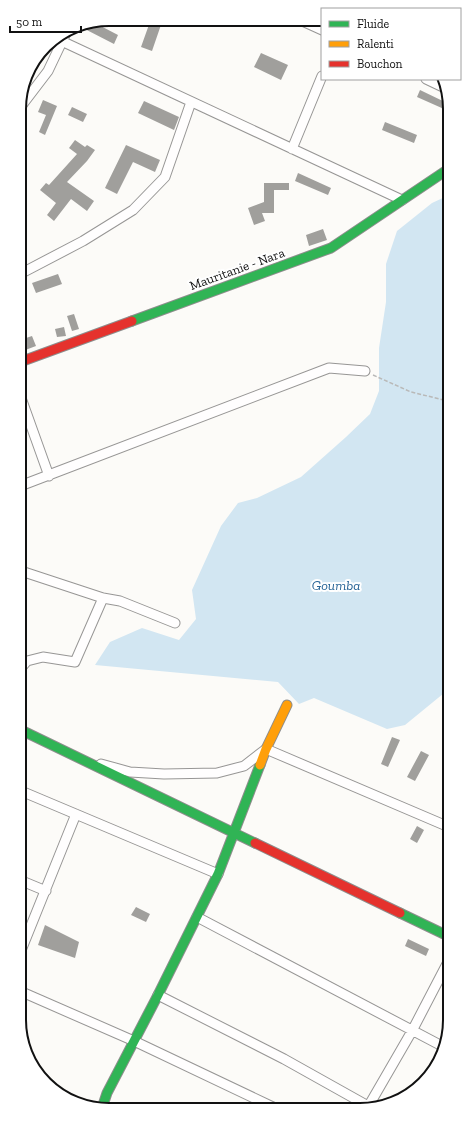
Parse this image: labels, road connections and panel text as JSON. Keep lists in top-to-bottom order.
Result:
{
  "streets": {
    "street": ["Mauritanie - Nara"]
  },
  "water": ["Goumba"],
  "legend": ["Fluide", "Ralenti", "Bouchon"],
  "scale_bar": "50 m"
}
